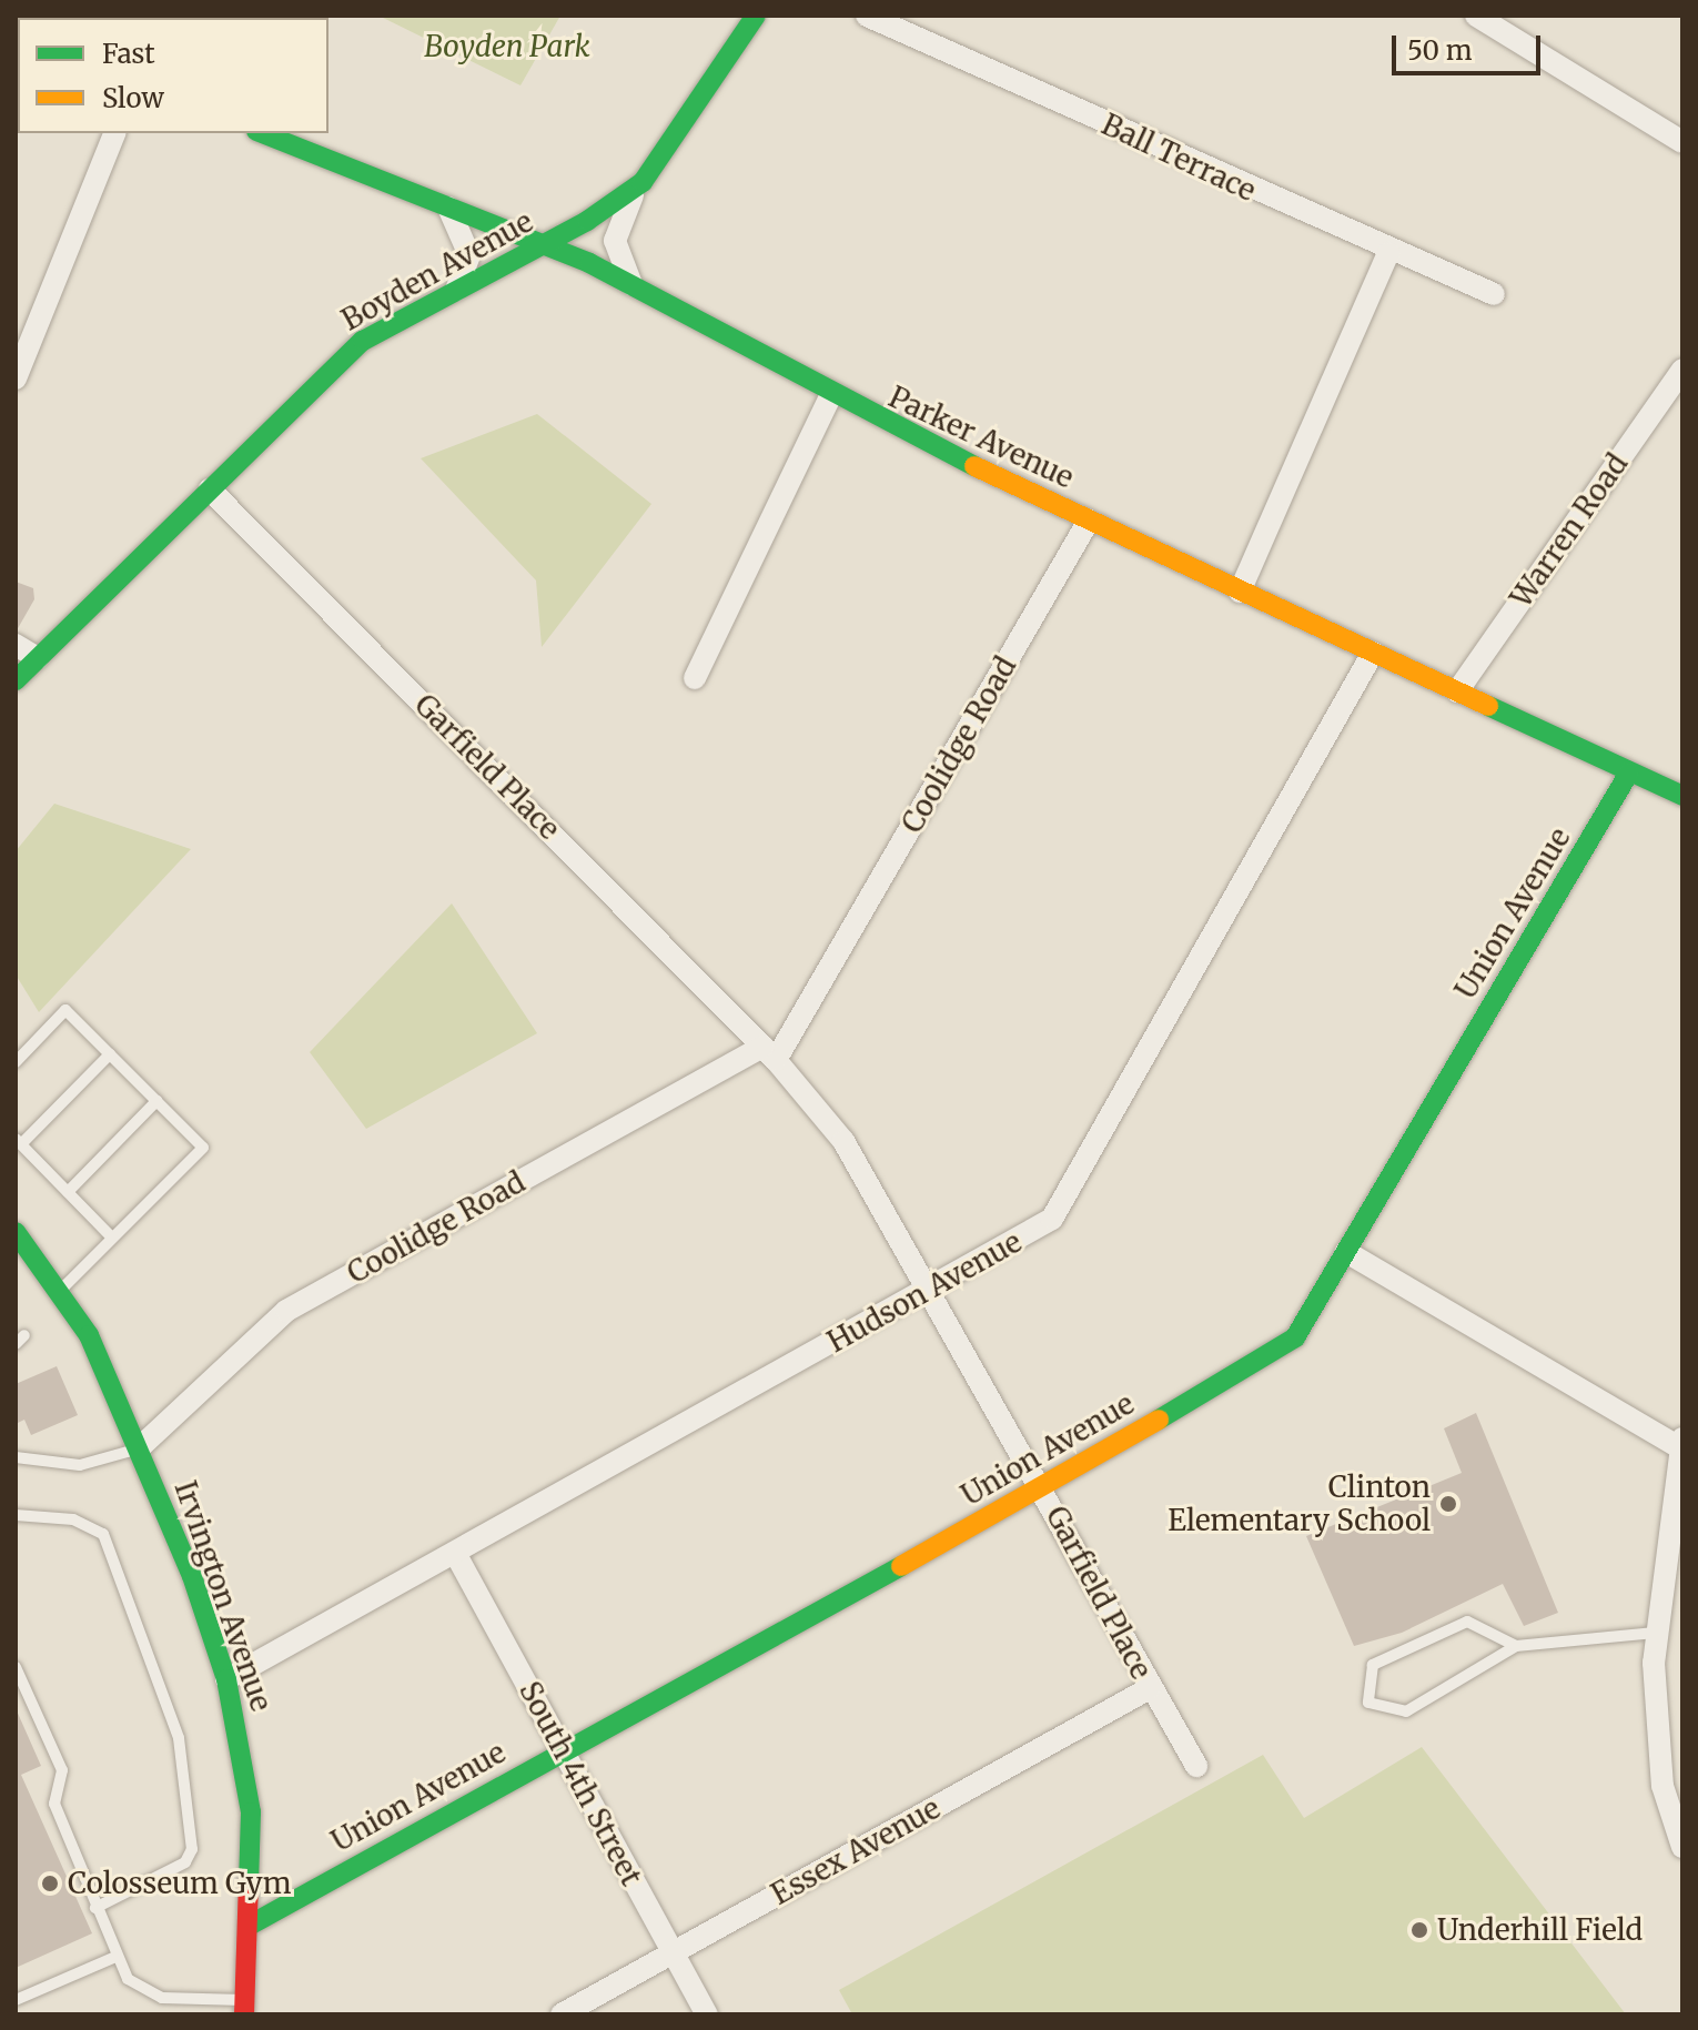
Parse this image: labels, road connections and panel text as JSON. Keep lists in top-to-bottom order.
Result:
{
  "streets": {
    "street": [
      "Ball Terrace",
      "Boyden Avenue",
      "Parker Avenue",
      "Warren Road",
      "Coolidge Road",
      "Garfield Place",
      "Union Avenue",
      "Hudson Avenue",
      "Irvington Avenue",
      "South 4th Street",
      "Essex Avenue"
    ]
  },
  "crossings": [
    ["Boyden Avenue", "Parker Avenue"],
    ["Boyden Avenue", "Garfield Place"],
    ["Parker Avenue", "Warren Road"],
    ["Parker Avenue", "Coolidge Road"],
    ["Parker Avenue", "Union Avenue"],
    ["Parker Avenue", "Hudson Avenue"],
    ["Coolidge Road", "Garfield Place"],
    ["Coolidge Road", "Irvington Avenue"],
    ["Garfield Place", "Union Avenue"],
    ["Garfield Place", "Hudson Avenue"],
    ["Garfield Place", "Essex Avenue"],
    ["Union Avenue", "Irvington Avenue"],
    ["Union Avenue", "South 4th Street"],
    ["Hudson Avenue", "Irvington Avenue"],
    ["Hudson Avenue", "South 4th Street"],
    ["South 4th Street", "Essex Avenue"]
  ],
  "parks": ["Boyden Park"],
  "places": ["Clinton Elementary School", "Colosseum Gym", "Underhill Field"],
  "legend": ["Fast", "Slow"],
  "scale_bar": "50 m"
}
